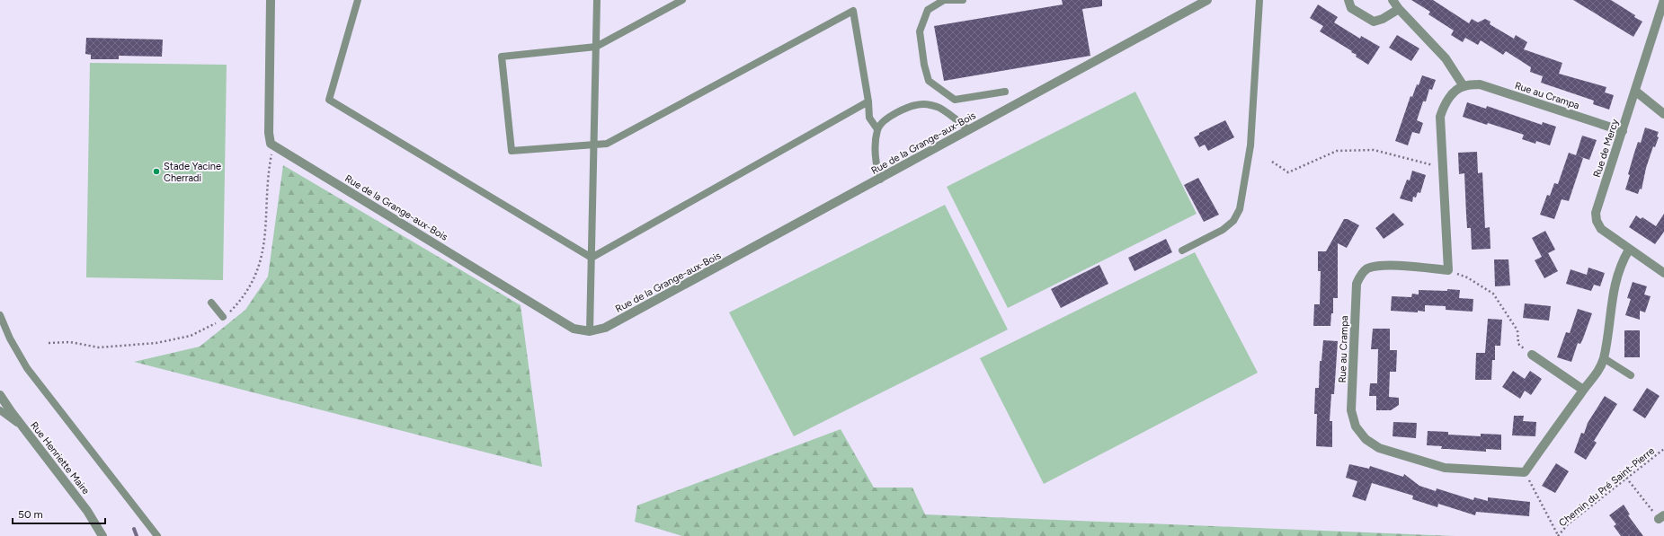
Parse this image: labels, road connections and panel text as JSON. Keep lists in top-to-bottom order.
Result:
{
  "streets": {
    "street": [
      "Rue au Crampa",
      "Rue de la Grange-aux-Bois",
      "Rue de Mercy",
      "Rue Henriette Maire"
    ],
    "path": ["Chemin du Pré Saint-Pierre"]
  },
  "crossings": [
    ["Rue au Crampa", "Rue de Mercy"]
  ],
  "places": ["Stade Yacine Cherradi"],
  "scale_bar": "50 m"
}
